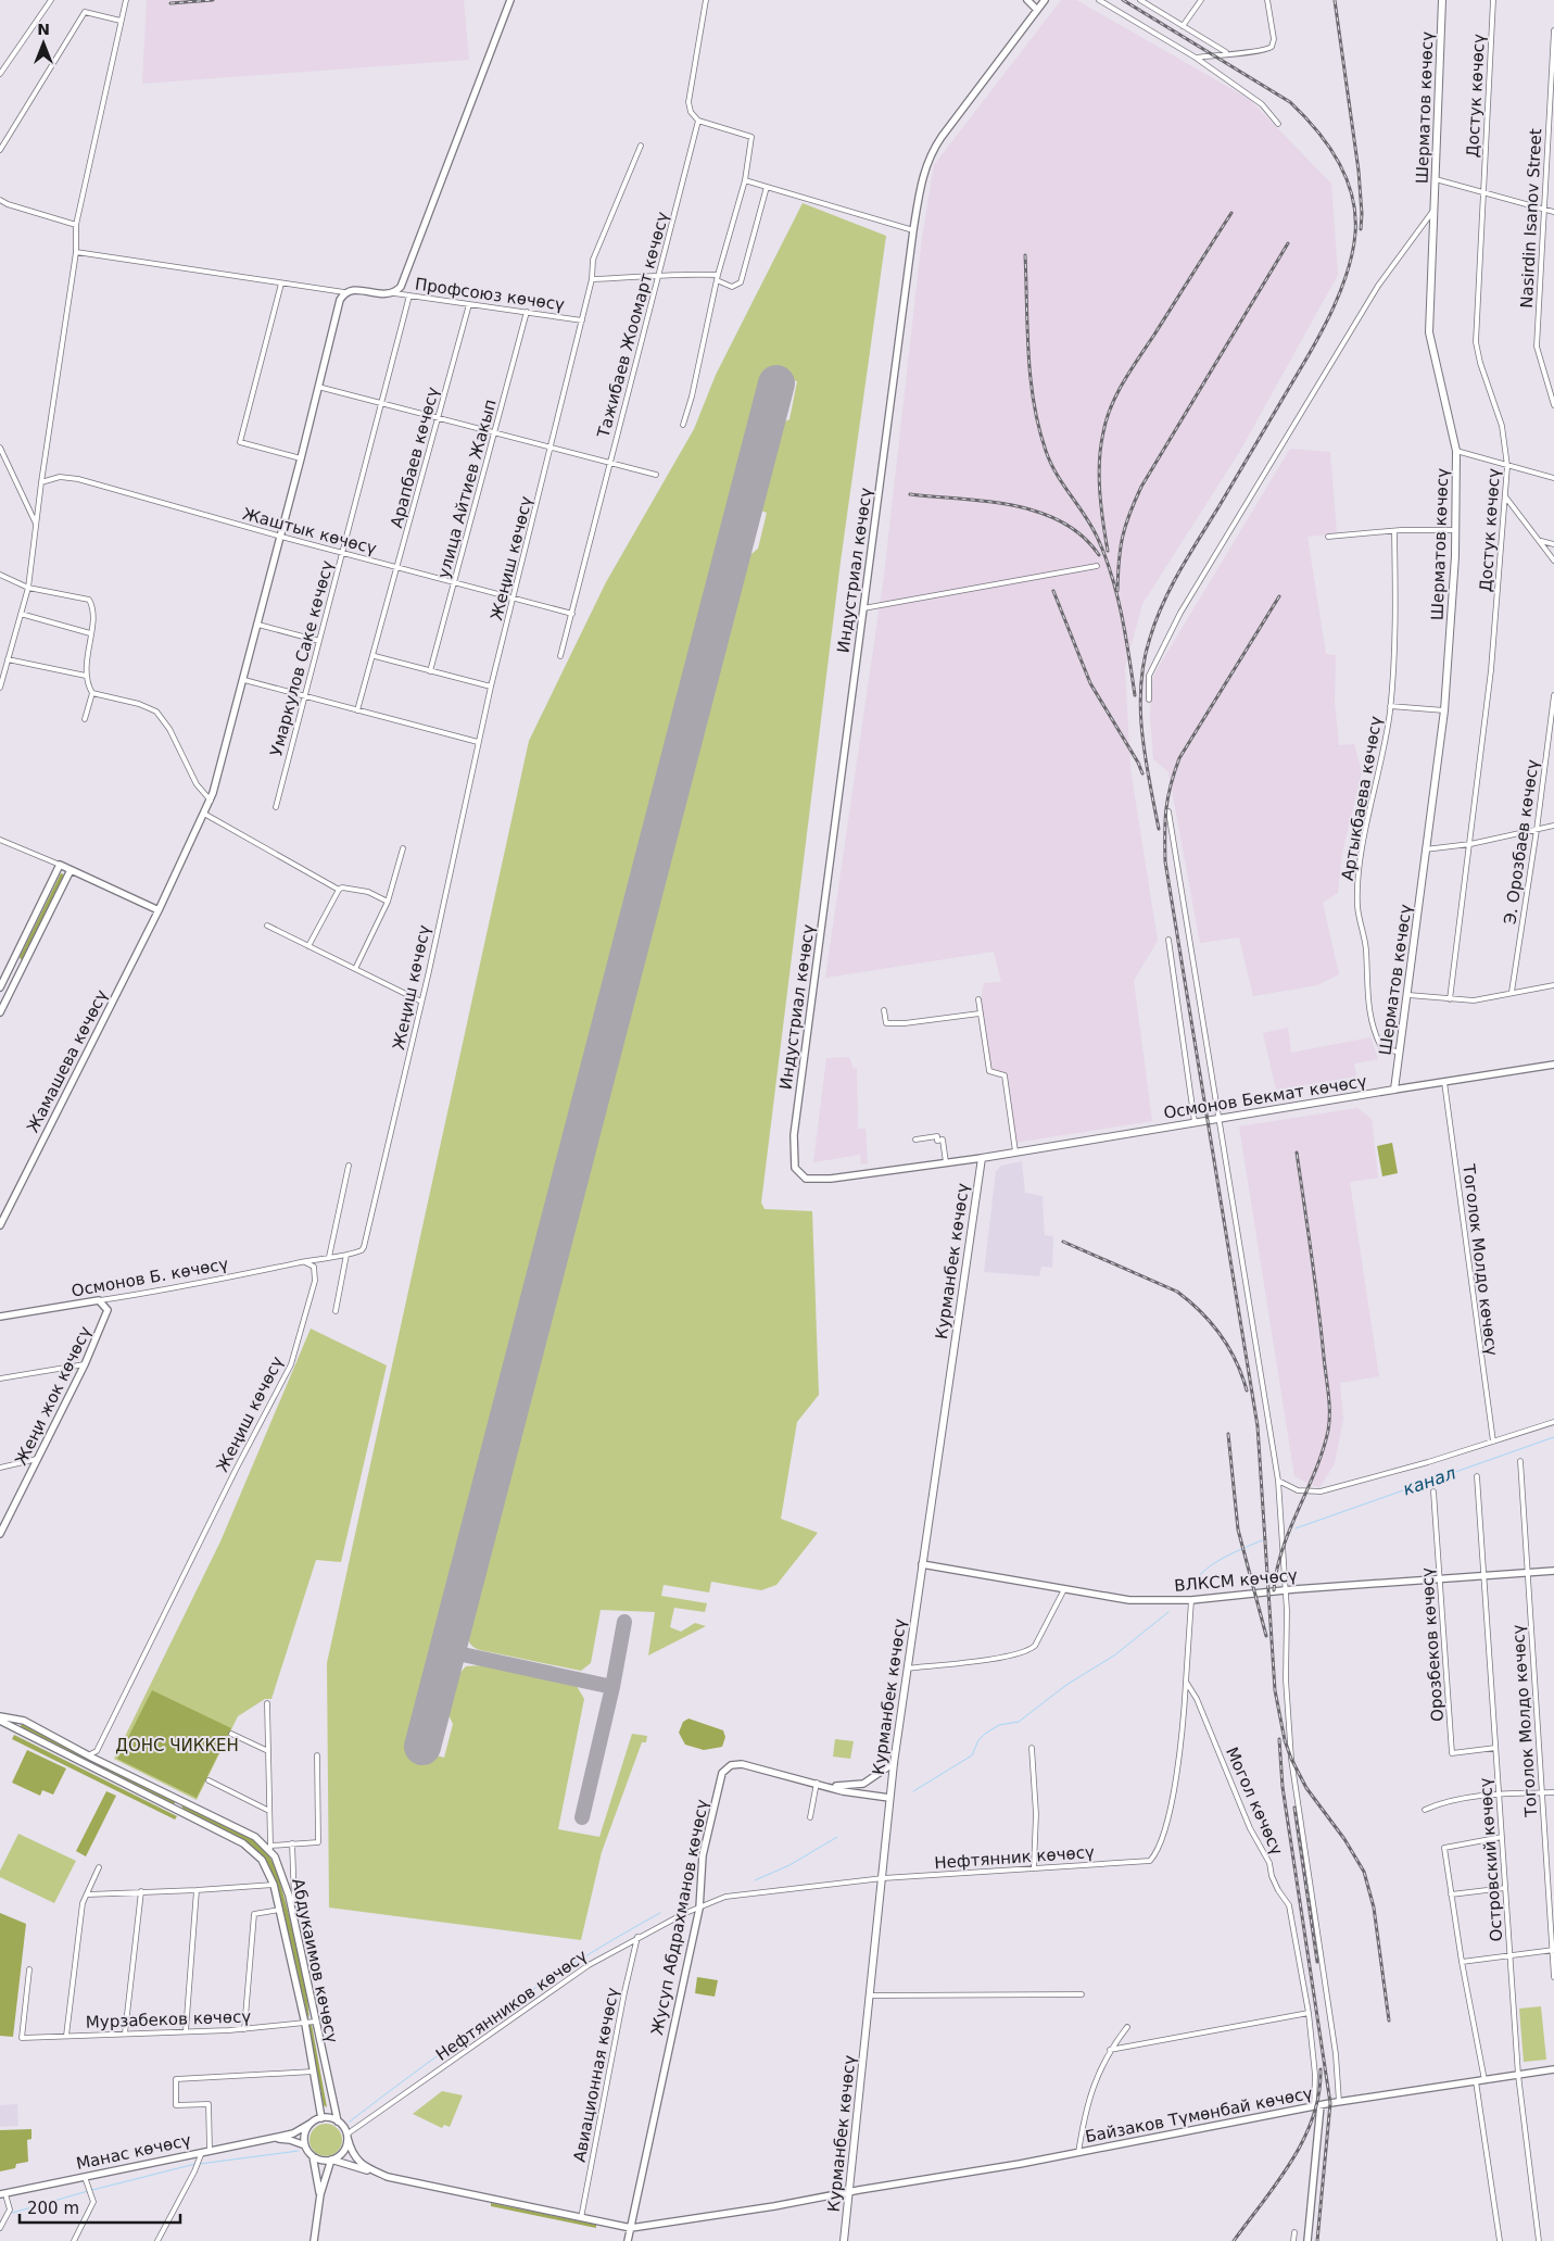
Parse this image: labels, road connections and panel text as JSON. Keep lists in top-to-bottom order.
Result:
{
  "streets": {
    "main road": [
      "Шерматов көчөсү",
      "Индустриал көчөсү",
      "Жамашева көчөсү",
      "Осмонов Бекмат көчөсү",
      "Курманбек көчөсү",
      "Осмонов Б. көчөсү",
      "Жеңи жок көчөсү",
      "ВЛКСМ көчөсү",
      "Жусуп Абдрахманов көчөсү",
      "Абдукаимов көчөсү",
      "Байзаков Түмөнбай көчөсү",
      "Манас көчөсү"
    ],
    "street": [
      "Достук көчөсү",
      "Nasirdin Isanov Street",
      "Профсоюз көчөсү",
      "Тажибаев Жоомарт көчөсү",
      "Арапбаев көчөсү",
      "улица Айтиев Жакып",
      "Жаштык көчөсү",
      "Жеңиш көчөсү",
      "Умаркулов Саке көчөсү",
      "Артыкбаева көчөсү",
      "Э. Орозбаев көчөсү",
      "Тоголок Молдо көчөсү",
      "Орозбеков көчөсү",
      "Могол көчөсү",
      "Нефтянник көчөсү",
      "Островский көчөсү",
      "Нефтянников көчөсү",
      "Мурзабеков көчөсү",
      "Авиационная көчөсү"
    ]
  },
  "crossings": [
    ["Шерматов көчөсү", "Артыкбаева көчөсү"],
    ["Шерматов көчөсү", "Осмонов Бекмат көчөсү"],
    ["Профсоюз көчөсү", "Арапбаев көчөсү"],
    ["Профсоюз көчөсү", "улица Айтиев Жакып"],
    ["Профсоюз көчөсү", "Жеңиш көчөсү"],
    ["Профсоюз көчөсү", "Умаркулов Саке көчөсү"],
    ["Тажибаев Жоомарт көчөсү", "Жаштык көчөсү"],
    ["Арапбаев көчөсү", "Жаштык көчөсү"],
    ["улица Айтиев Жакып", "Жаштык көчөсү"],
    ["Жаштык көчөсү", "Жеңиш көчөсү"],
    ["Жаштык көчөсү", "Умаркулов Саке көчөсү"],
    ["Жаштык көчөсү", "Жамашева көчөсү"],
    ["Жеңиш көчөсү", "Осмонов Б. көчөсү"],
    ["Осмонов Бекмат көчөсү", "Тоголок Молдо көчөсү"],
    ["Осмонов Бекмат көчөсү", "Курманбек көчөсү"],
    ["Тоголок Молдо көчөсү", "ВЛКСМ көчөсү"],
    ["Курманбек көчөсү", "ВЛКСМ көчөсү"],
    ["Курманбек көчөсү", "Нефтянник көчөсү"],
    ["Курманбек көчөсү", "Жусуп Абдрахманов көчөсү"],
    ["Курманбек көчөсү", "Байзаков Түмөнбай көчөсү"],
    ["Осмонов Б. көчөсү", "Жеңи жок көчөсү"],
    ["ВЛКСМ көчөсү", "Орозбеков көчөсү"],
    ["ВЛКСМ көчөсү", "Островский көчөсү"],
    ["Орозбеков көчөсү", "Островский көчөсү"],
    ["Могол көчөсү", "Нефтянник көчөсү"],
    ["Могол көчөсү", "Байзаков Түмөнбай көчөсү"],
    ["Нефтянник көчөсү", "Жусуп Абдрахманов көчөсү"],
    ["Нефтянник көчөсү", "Нефтянников көчөсү"],
    ["Островский көчөсү", "Байзаков Түмөнбай көчөсү"],
    ["Жусуп Абдрахманов көчөсү", "Нефтянников көчөсү"],
    ["Жусуп Абдрахманов көчөсү", "Байзаков Түмөнбай көчөсү"],
    ["Абдукаимов көчөсү", "Нефтянников көчөсү"],
    ["Абдукаимов көчөсү", "Мурзабеков көчөсү"],
    ["Абдукаимов көчөсү", "Манас көчөсү"],
    ["Нефтянников көчөсү", "Авиационная көчөсү"],
    ["Нефтянников көчөсү", "Манас көчөсү"],
    ["Авиационная көчөсү", "Байзаков Түмөнбай көчөсү"]
  ],
  "water": ["канал"],
  "parks": ["ДОНС ЧИККЕН"],
  "scale_bar": "200 m",
  "north": "top"
}
